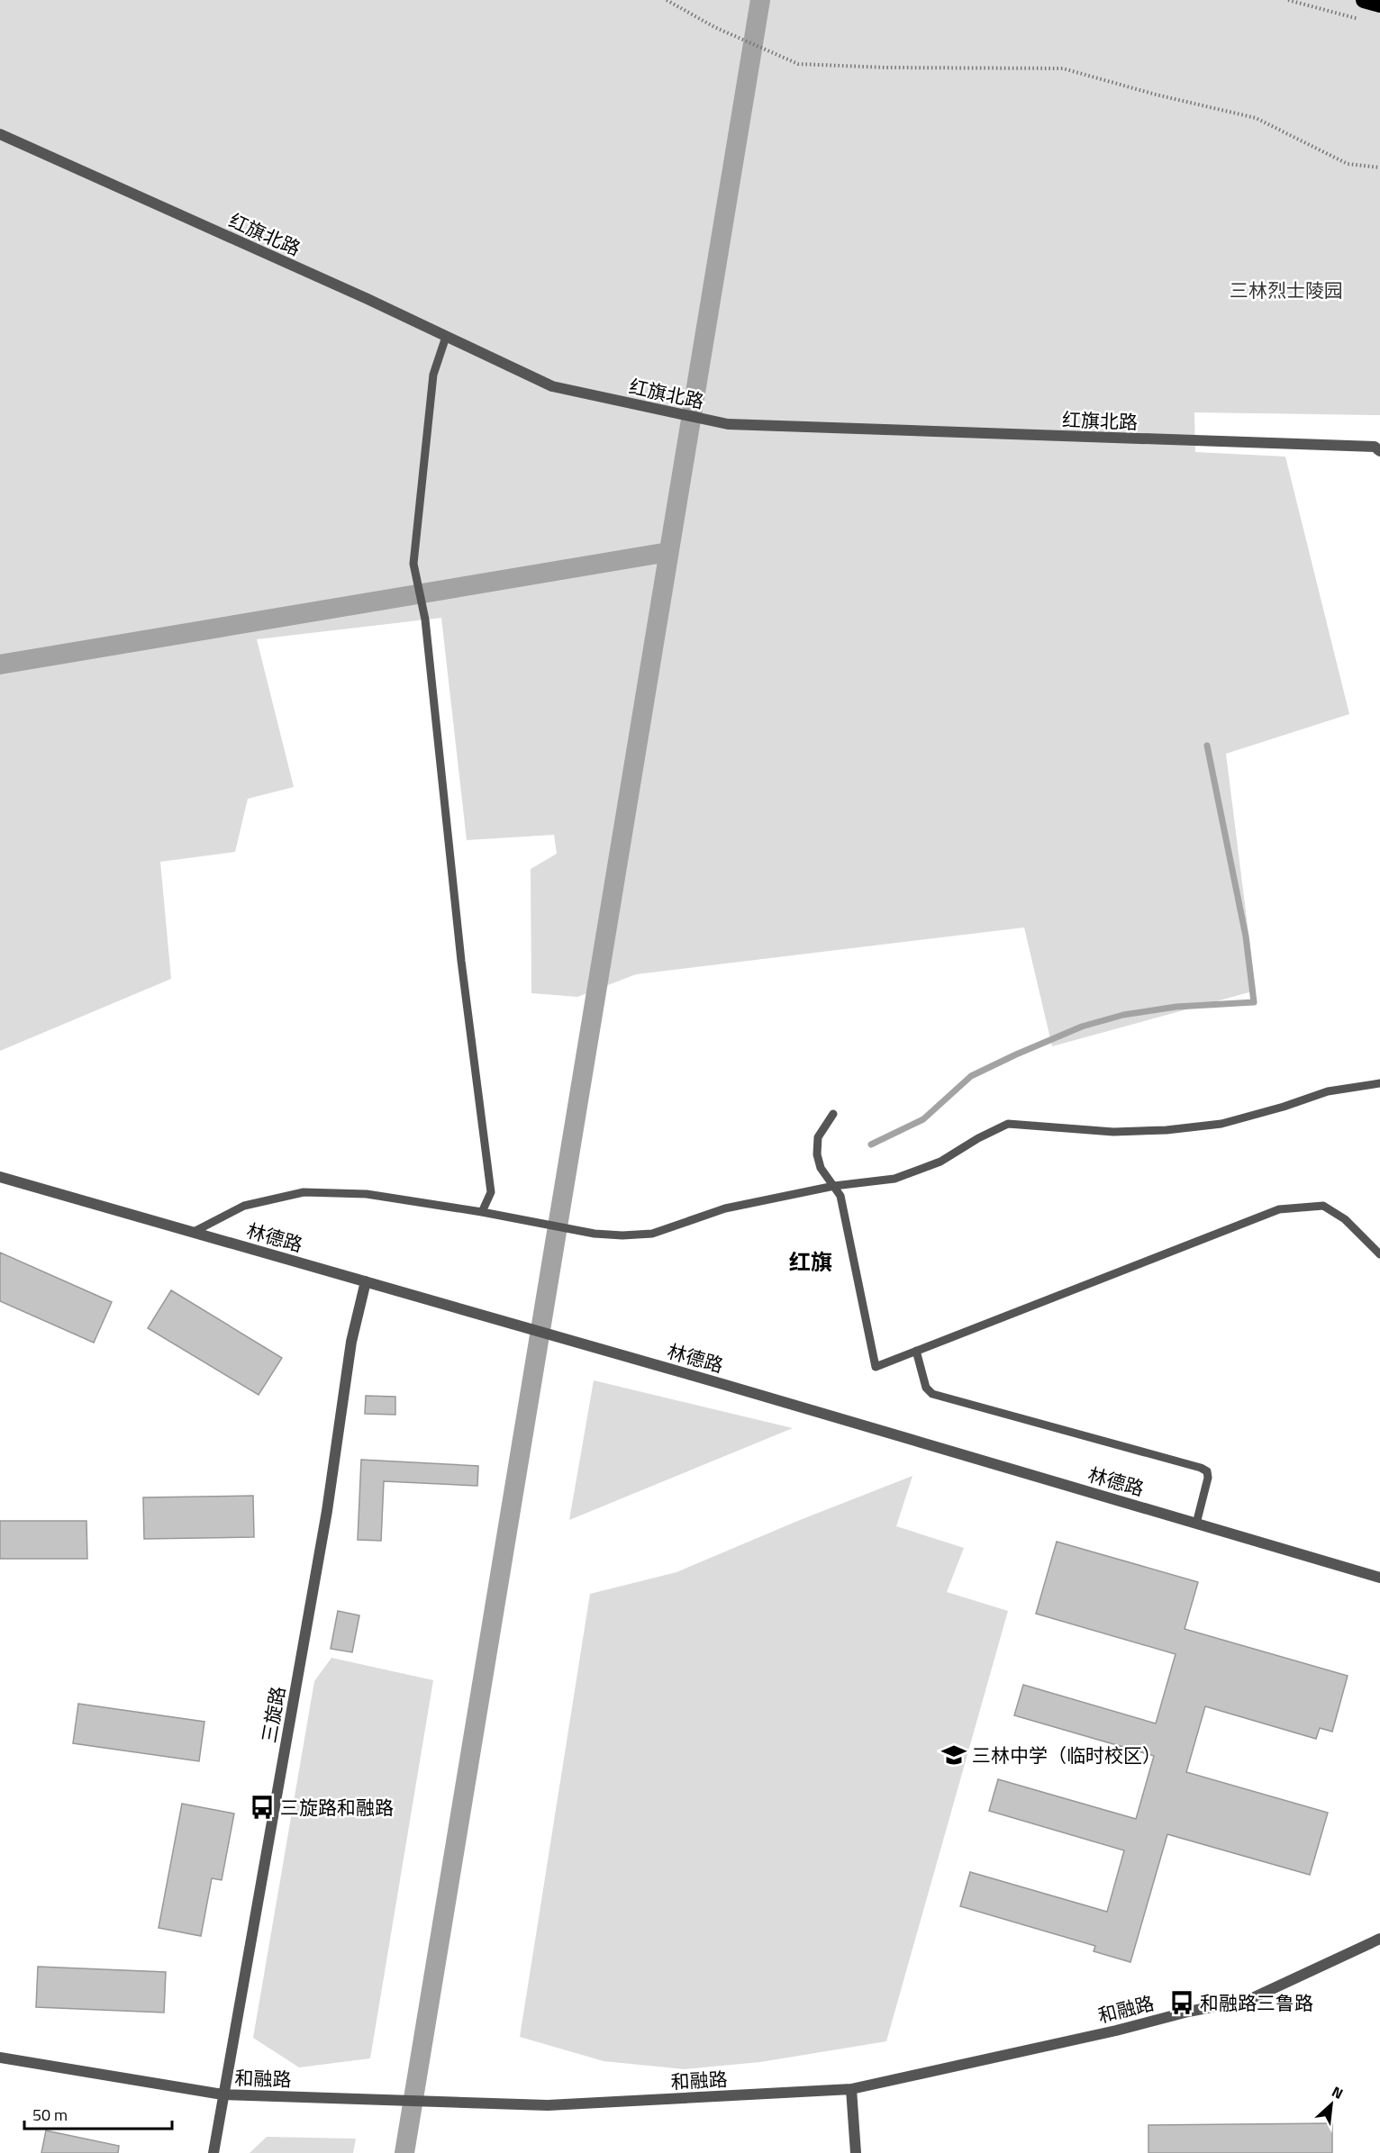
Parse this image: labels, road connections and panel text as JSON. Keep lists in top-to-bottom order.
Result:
{
  "streets": {
    "street": [
      "红旗北路",
      "林德路",
      "三旋路",
      "和融路"
    ]
  },
  "crossings": [
    ["林德路", "三旋路"],
    ["三旋路", "和融路"]
  ],
  "districts": ["红旗"],
  "parks": ["三林烈士陵园"],
  "places": {
    "school or university": ["三林中学（临时校区）"],
    "bus stop": ["三旋路和融路", "和融路三鲁路"]
  },
  "scale_bar": "50 m",
  "north": "top right"
}
